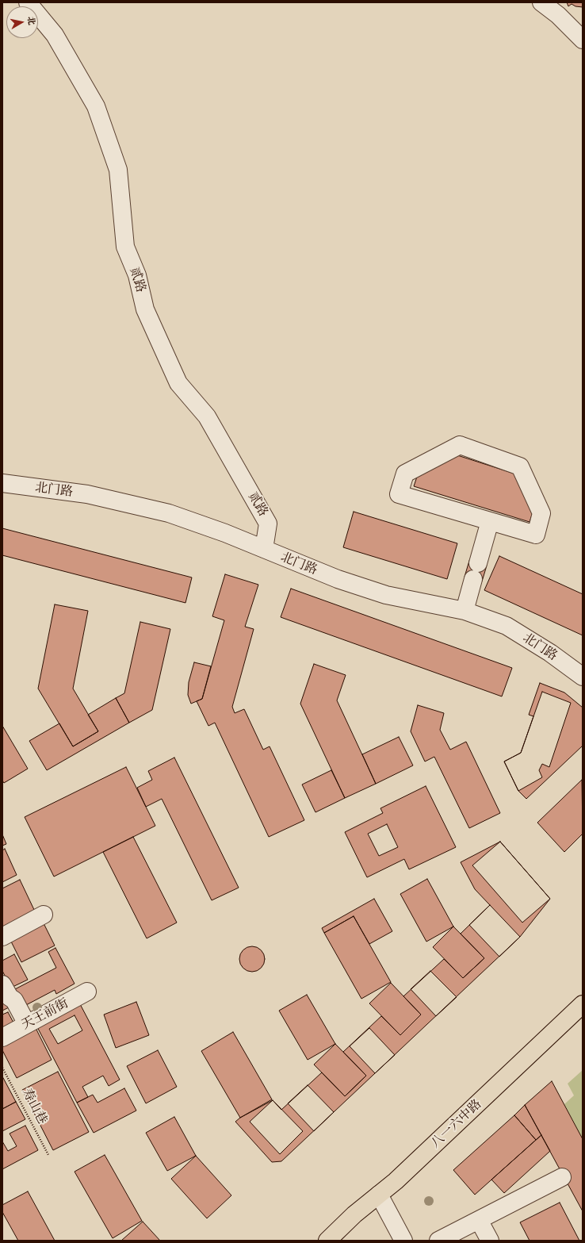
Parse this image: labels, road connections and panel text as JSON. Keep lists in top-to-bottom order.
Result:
{
  "streets": {
    "main road": ["八一六中路"],
    "street": ["贰路", "北门路", "天王前街"],
    "path": ["寿山巷"]
  },
  "crossings": [
    ["贰路", "北门路"]
  ],
  "north": "right"
}
